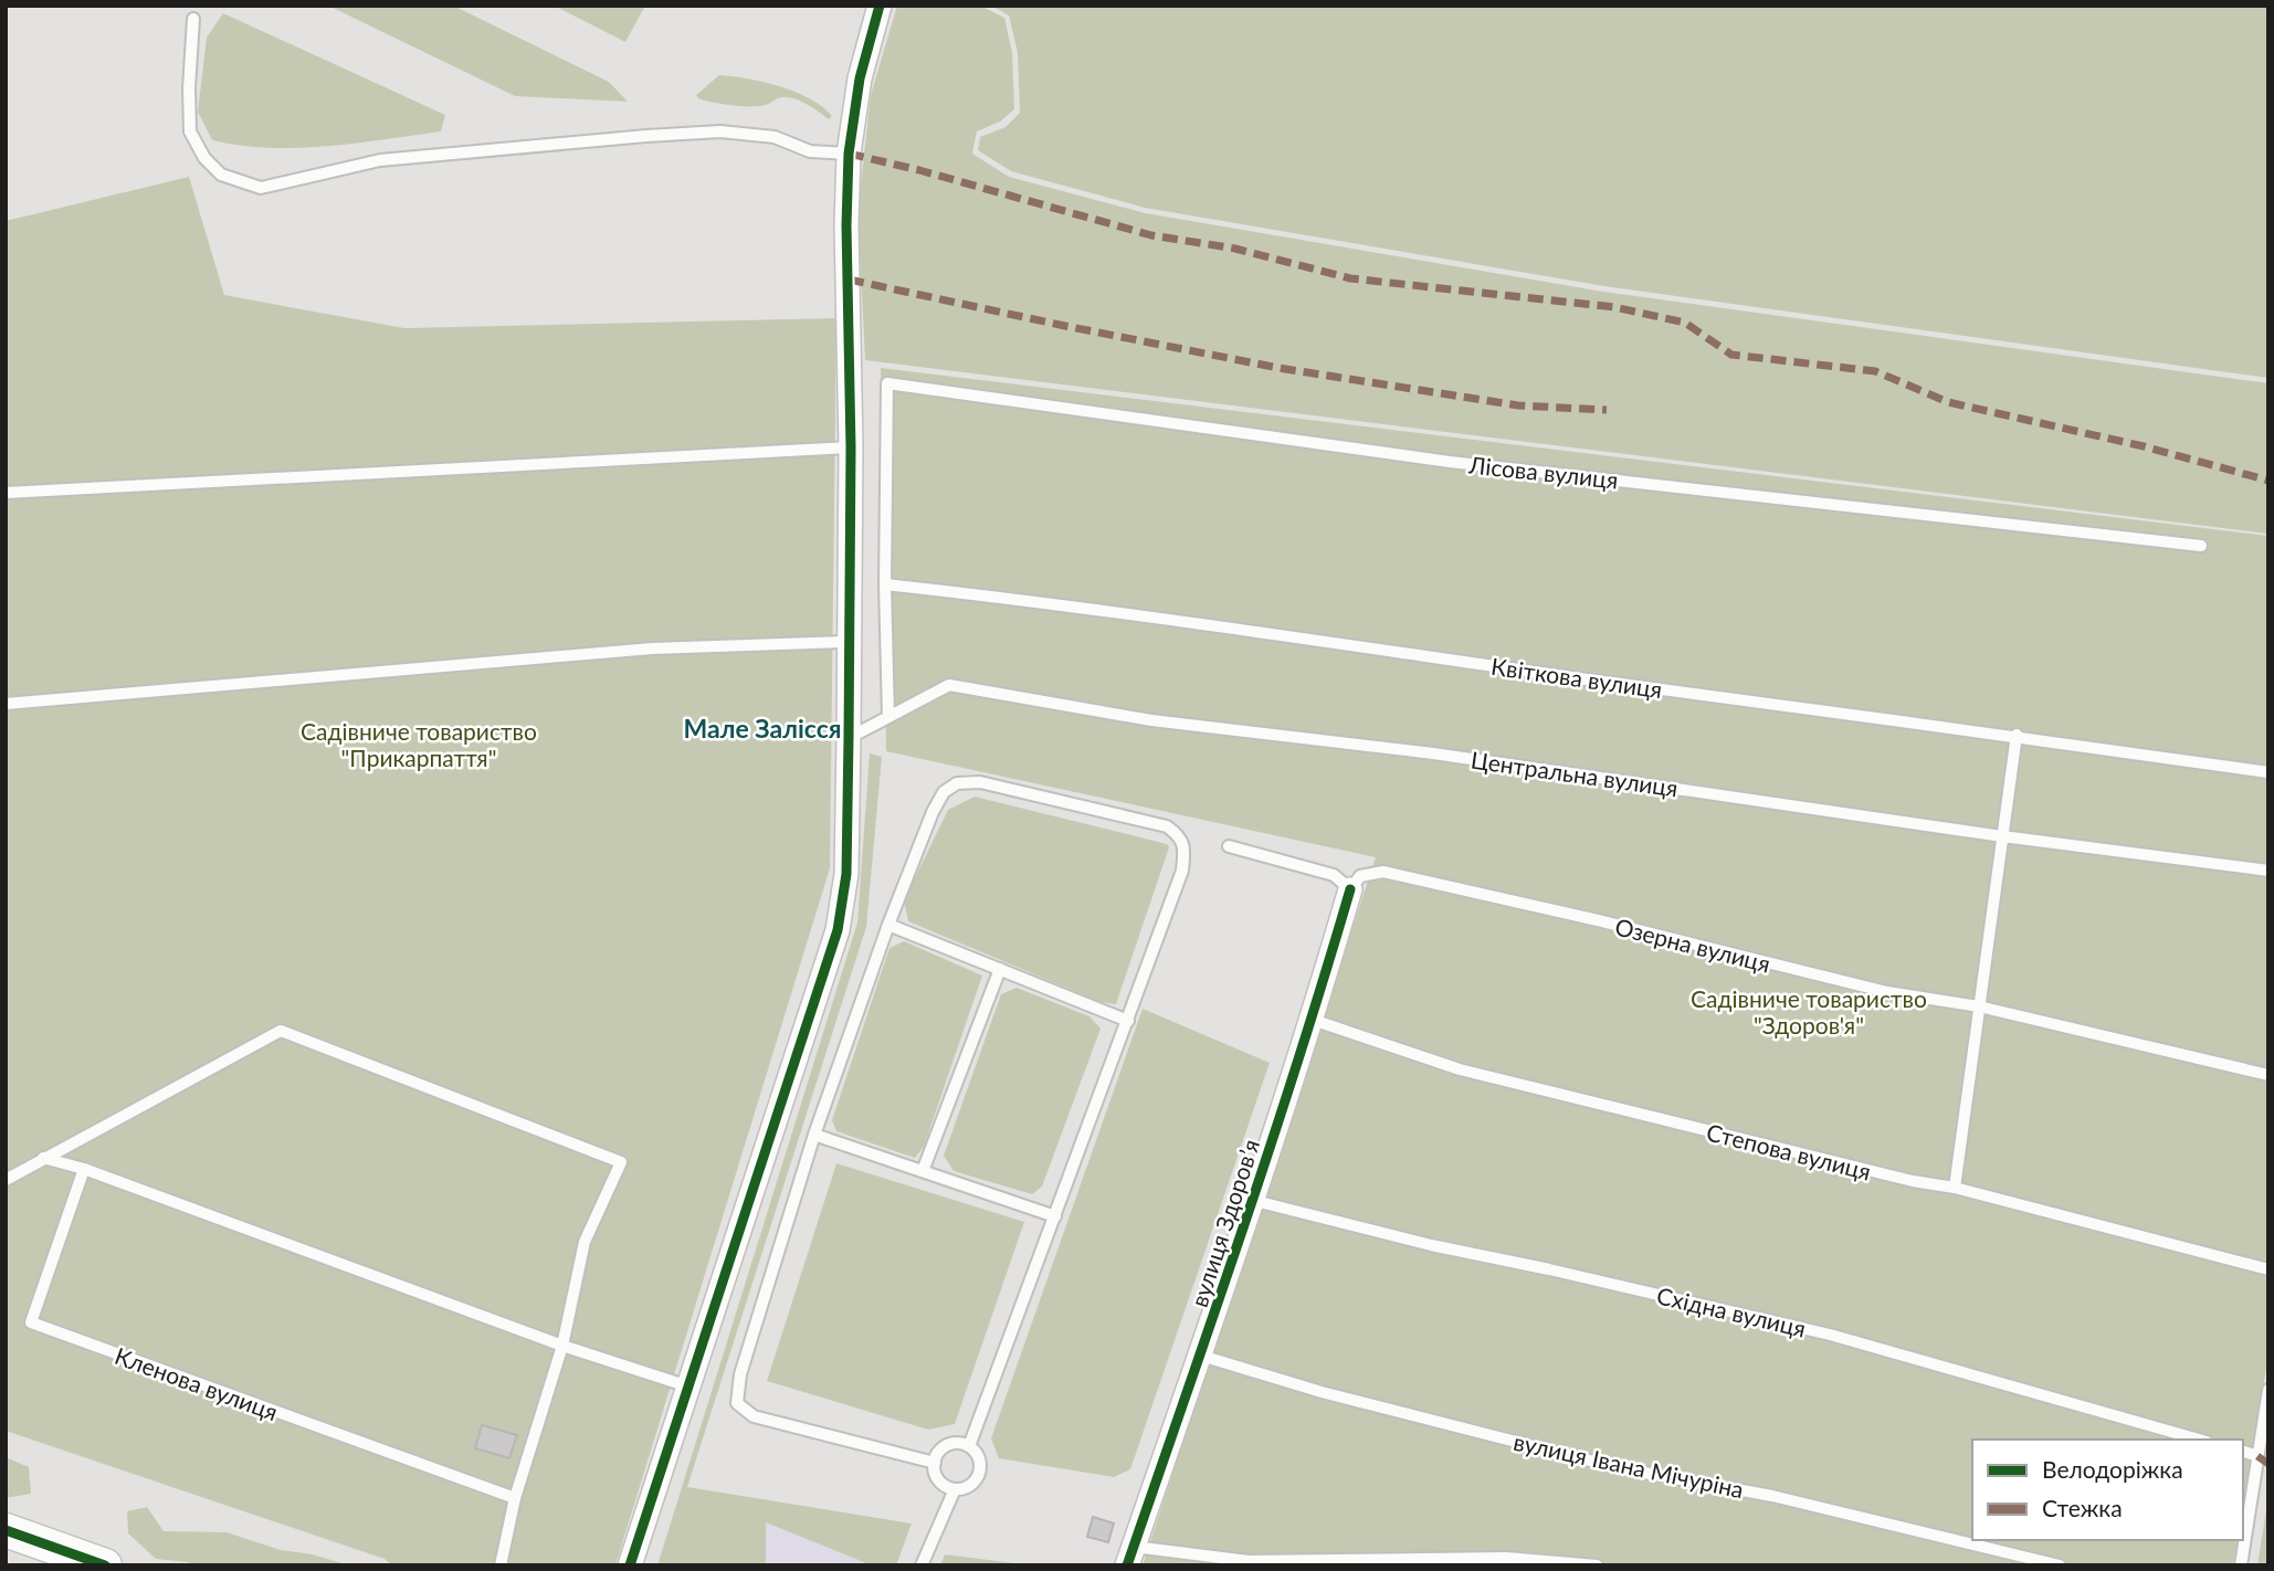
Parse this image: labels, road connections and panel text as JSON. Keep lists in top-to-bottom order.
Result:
{
  "streets": {
    "street": ["вулиця Здоровʼя"],
    "lane": [
      "Лісова вулиця",
      "Квіткова вулиця",
      "Центральна вулиця",
      "Озерна вулиця",
      "Степова вулиця",
      "Східна вулиця",
      "Кленова вулиця",
      "вулиця Івана Мічуріна"
    ]
  },
  "crossings": [
    ["Лісова вулиця", "Квіткова вулиця"],
    ["Озерна вулиця", "вулиця Здоровʼя"],
    ["Степова вулиця", "вулиця Здоровʼя"],
    ["вулиця Здоровʼя", "Східна вулиця"],
    ["вулиця Здоровʼя", "вулиця Івана Мічуріна"]
  ],
  "districts": ["Мале Залісся"],
  "parks": ["Садівниче товариство \"Прикарпаття\"", "Садівниче товариство \"Здоров'я\""],
  "legend": ["Велодоріжка", "Стежка"]
}
